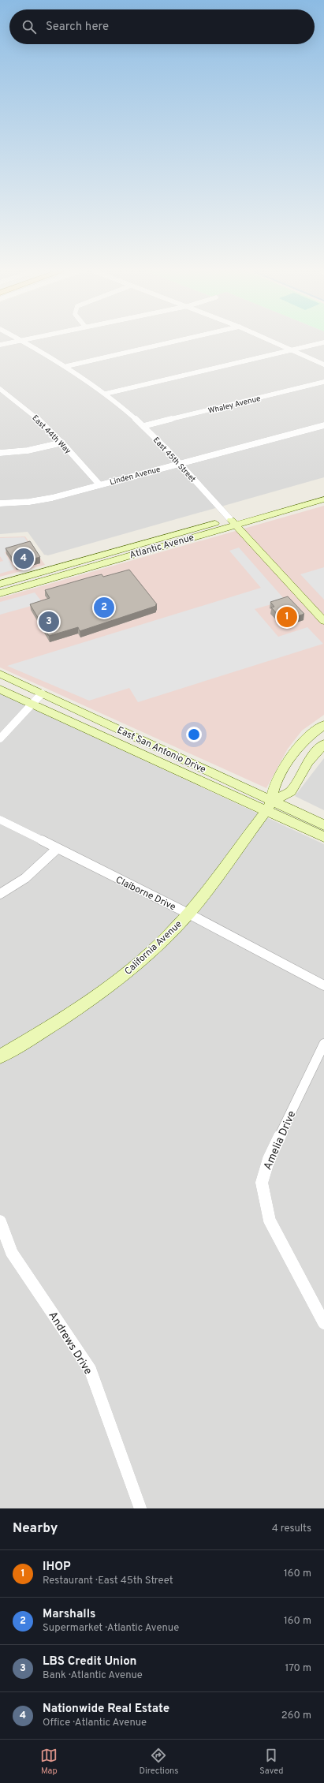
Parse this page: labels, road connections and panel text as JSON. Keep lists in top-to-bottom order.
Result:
{
  "streets": {
    "main road": [
      "East 45th Street",
      "Atlantic Avenue",
      "East San Antonio Drive",
      "California Avenue"
    ],
    "street": [
      "Whaley Avenue",
      "East 44th Way",
      "Linden Avenue",
      "Claiborne Drive",
      "Amelia Drive",
      "Andrews Drive"
    ]
  },
  "crossings": [
    ["Whaley Avenue", "East 45th Street"],
    ["East 44th Way", "Linden Avenue"],
    ["East 45th Street", "Linden Avenue"],
    ["East 45th Street", "Atlantic Avenue"],
    ["East San Antonio Drive", "California Avenue"],
    ["Claiborne Drive", "California Avenue"]
  ],
  "page": {
    "search": "Search here",
    "pins": [
      "4",
      "2",
      "1",
      "3"
    ],
    "heading": ["Nearby", "4 results"],
    "list": [
      {
        "mark": "1",
        "name": "IHOP",
        "note": "Restaurant · East 45th Street",
        "value": "160 m"
      },
      {
        "mark": "2",
        "name": "Marshalls",
        "note": "Supermarket · Atlantic Avenue",
        "value": "160 m"
      },
      {
        "mark": "3",
        "name": "LBS Credit Union",
        "note": "Bank · Atlantic Avenue",
        "value": "170 m"
      },
      {
        "mark": "4",
        "name": "Nationwide Real Estate",
        "note": "Office · Atlantic Avenue",
        "value": "260 m"
      }
    ],
    "nav": ["Map", "Directions", "Saved"]
  }
}
